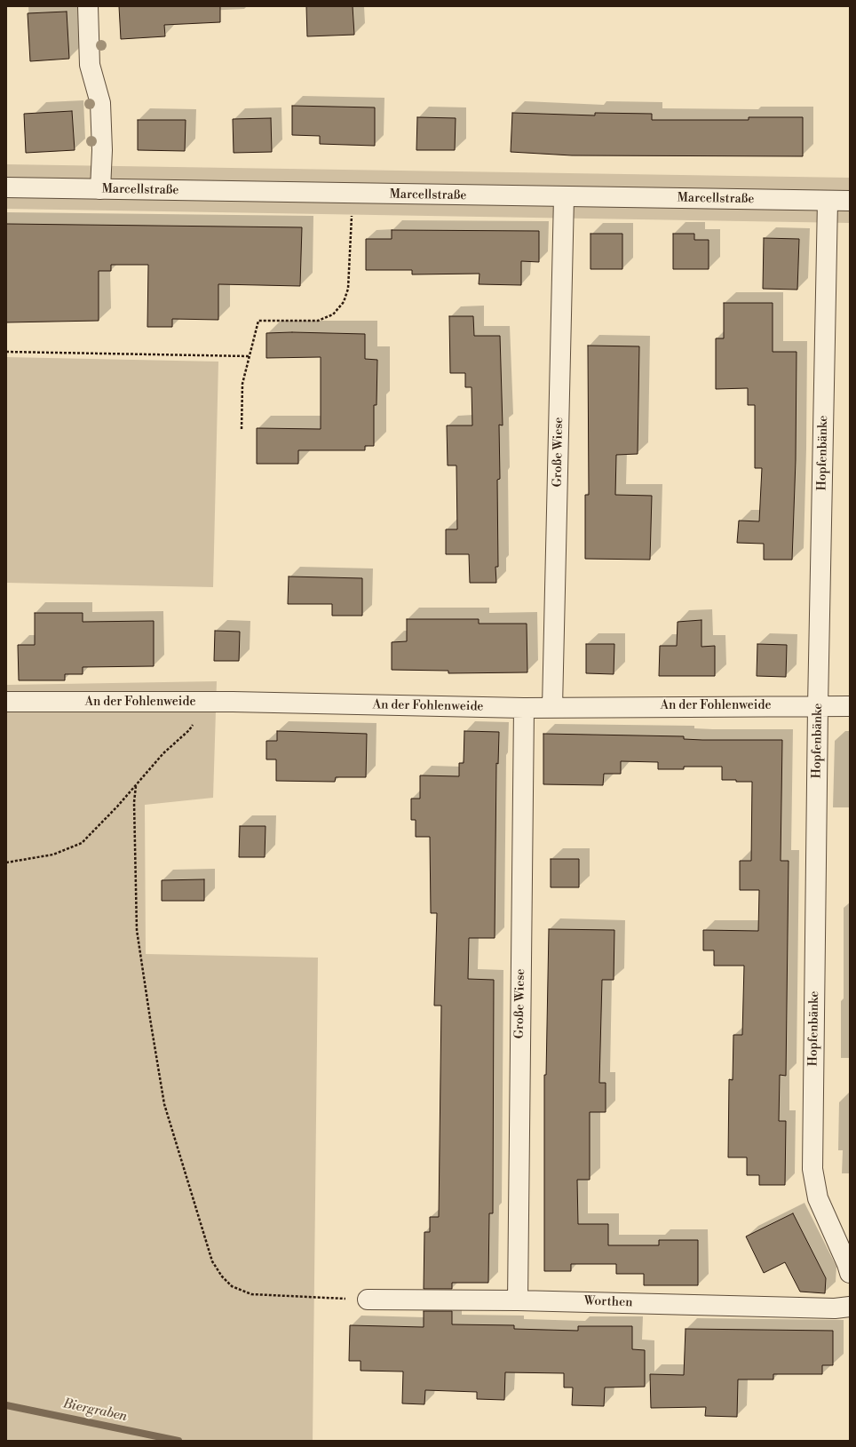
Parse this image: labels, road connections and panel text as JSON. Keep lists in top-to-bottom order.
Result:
{
  "streets": {
    "street": [
      "Marcellstraße",
      "Große Wiese",
      "Hopfenbänke",
      "An der Fohlenweide",
      "Worthen"
    ]
  },
  "crossings": [
    ["Marcellstraße", "Große Wiese"],
    ["Marcellstraße", "Hopfenbänke"],
    ["Große Wiese", "An der Fohlenweide"],
    ["Große Wiese", "Worthen"],
    ["Hopfenbänke", "An der Fohlenweide"]
  ],
  "water": ["Biergraben"]
}
